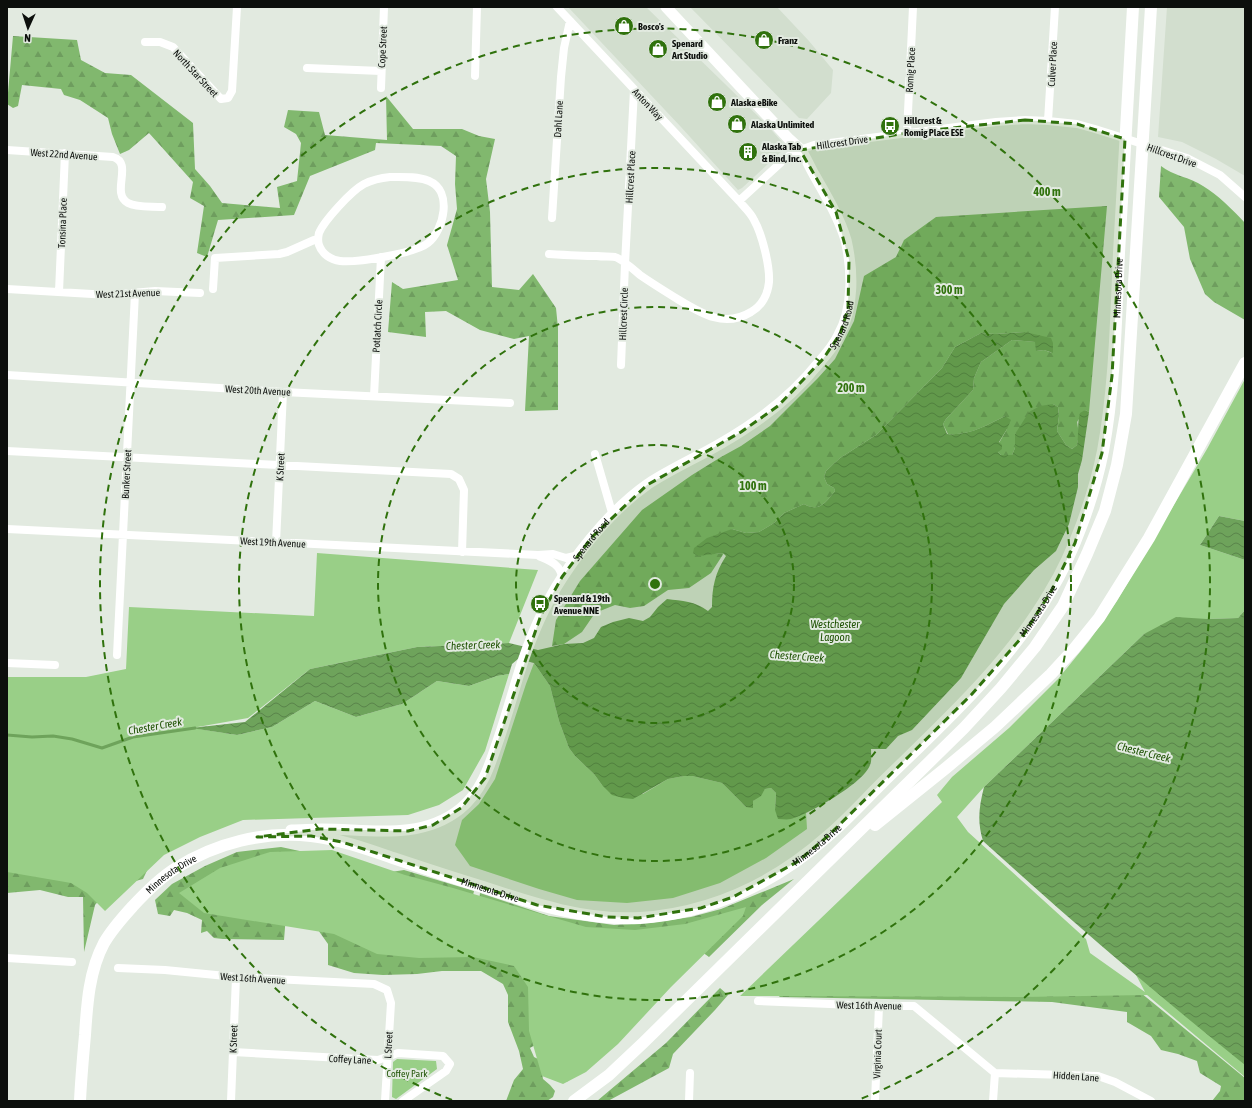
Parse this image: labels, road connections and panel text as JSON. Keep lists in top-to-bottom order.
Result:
{
  "streets": {
    "main road": ["Minnesota Drive", "Spenard Road"],
    "street": [
      "Cope Street",
      "Culver Place",
      "Romig Place",
      "North Star Street",
      "Anton Way",
      "Dahl Lane",
      "Hillcrest Drive",
      "West 22nd Avenue",
      "Hillcrest Place",
      "Tonsina Place",
      "West 21st Avenue",
      "Hillcrest Circle",
      "Potlatch Circle",
      "West 20th Avenue",
      "K Street",
      "Bunker Street",
      "West 19th Avenue",
      "West 16th Avenue",
      "L Street",
      "Virginia Court",
      "Coffey Lane",
      "Hidden Lane"
    ]
  },
  "crossings": [
    ["Culver Place", "Hillcrest Drive"],
    ["Romig Place", "Hillcrest Drive"],
    ["Anton Way", "Dahl Lane"],
    ["Anton Way", "Hillcrest Drive"],
    ["Anton Way", "Hillcrest Place"],
    ["Hillcrest Drive", "Spenard Road"],
    ["West 22nd Avenue", "Tonsina Place"],
    ["Hillcrest Place", "Hillcrest Circle"],
    ["Tonsina Place", "West 21st Avenue"],
    ["Minnesota Drive", "Spenard Road"],
    ["West 21st Avenue", "Bunker Street"],
    ["Spenard Road", "West 19th Avenue"],
    ["Potlatch Circle", "West 20th Avenue"],
    ["West 20th Avenue", "K Street"],
    ["West 20th Avenue", "Bunker Street"],
    ["K Street", "West 19th Avenue"],
    ["K Street", "West 16th Avenue"],
    ["K Street", "Coffey Lane"],
    ["Bunker Street", "West 19th Avenue"],
    ["West 16th Avenue", "L Street"],
    ["West 16th Avenue", "Virginia Court"],
    ["West 16th Avenue", "Hidden Lane"],
    ["L Street", "Coffey Lane"]
  ],
  "water": ["Westchester Lagoon", "Chester Creek"],
  "parks": ["Coffey Park"],
  "places": {
    "shop": [
      "Bosco's",
      "Franz",
      "Spenard Art Studio",
      "Alaska eBike",
      "Alaska Unlimited"
    ],
    "bus stop": ["Hillcrest & Romig Place ESE", "Spenard & 19th Avenue NNE"],
    "building": ["Alaska Tab & Bind, Inc."]
  },
  "north": "bottom",
  "rings": [
    "400 m",
    "300 m",
    "200 m",
    "100 m"
  ]
}
